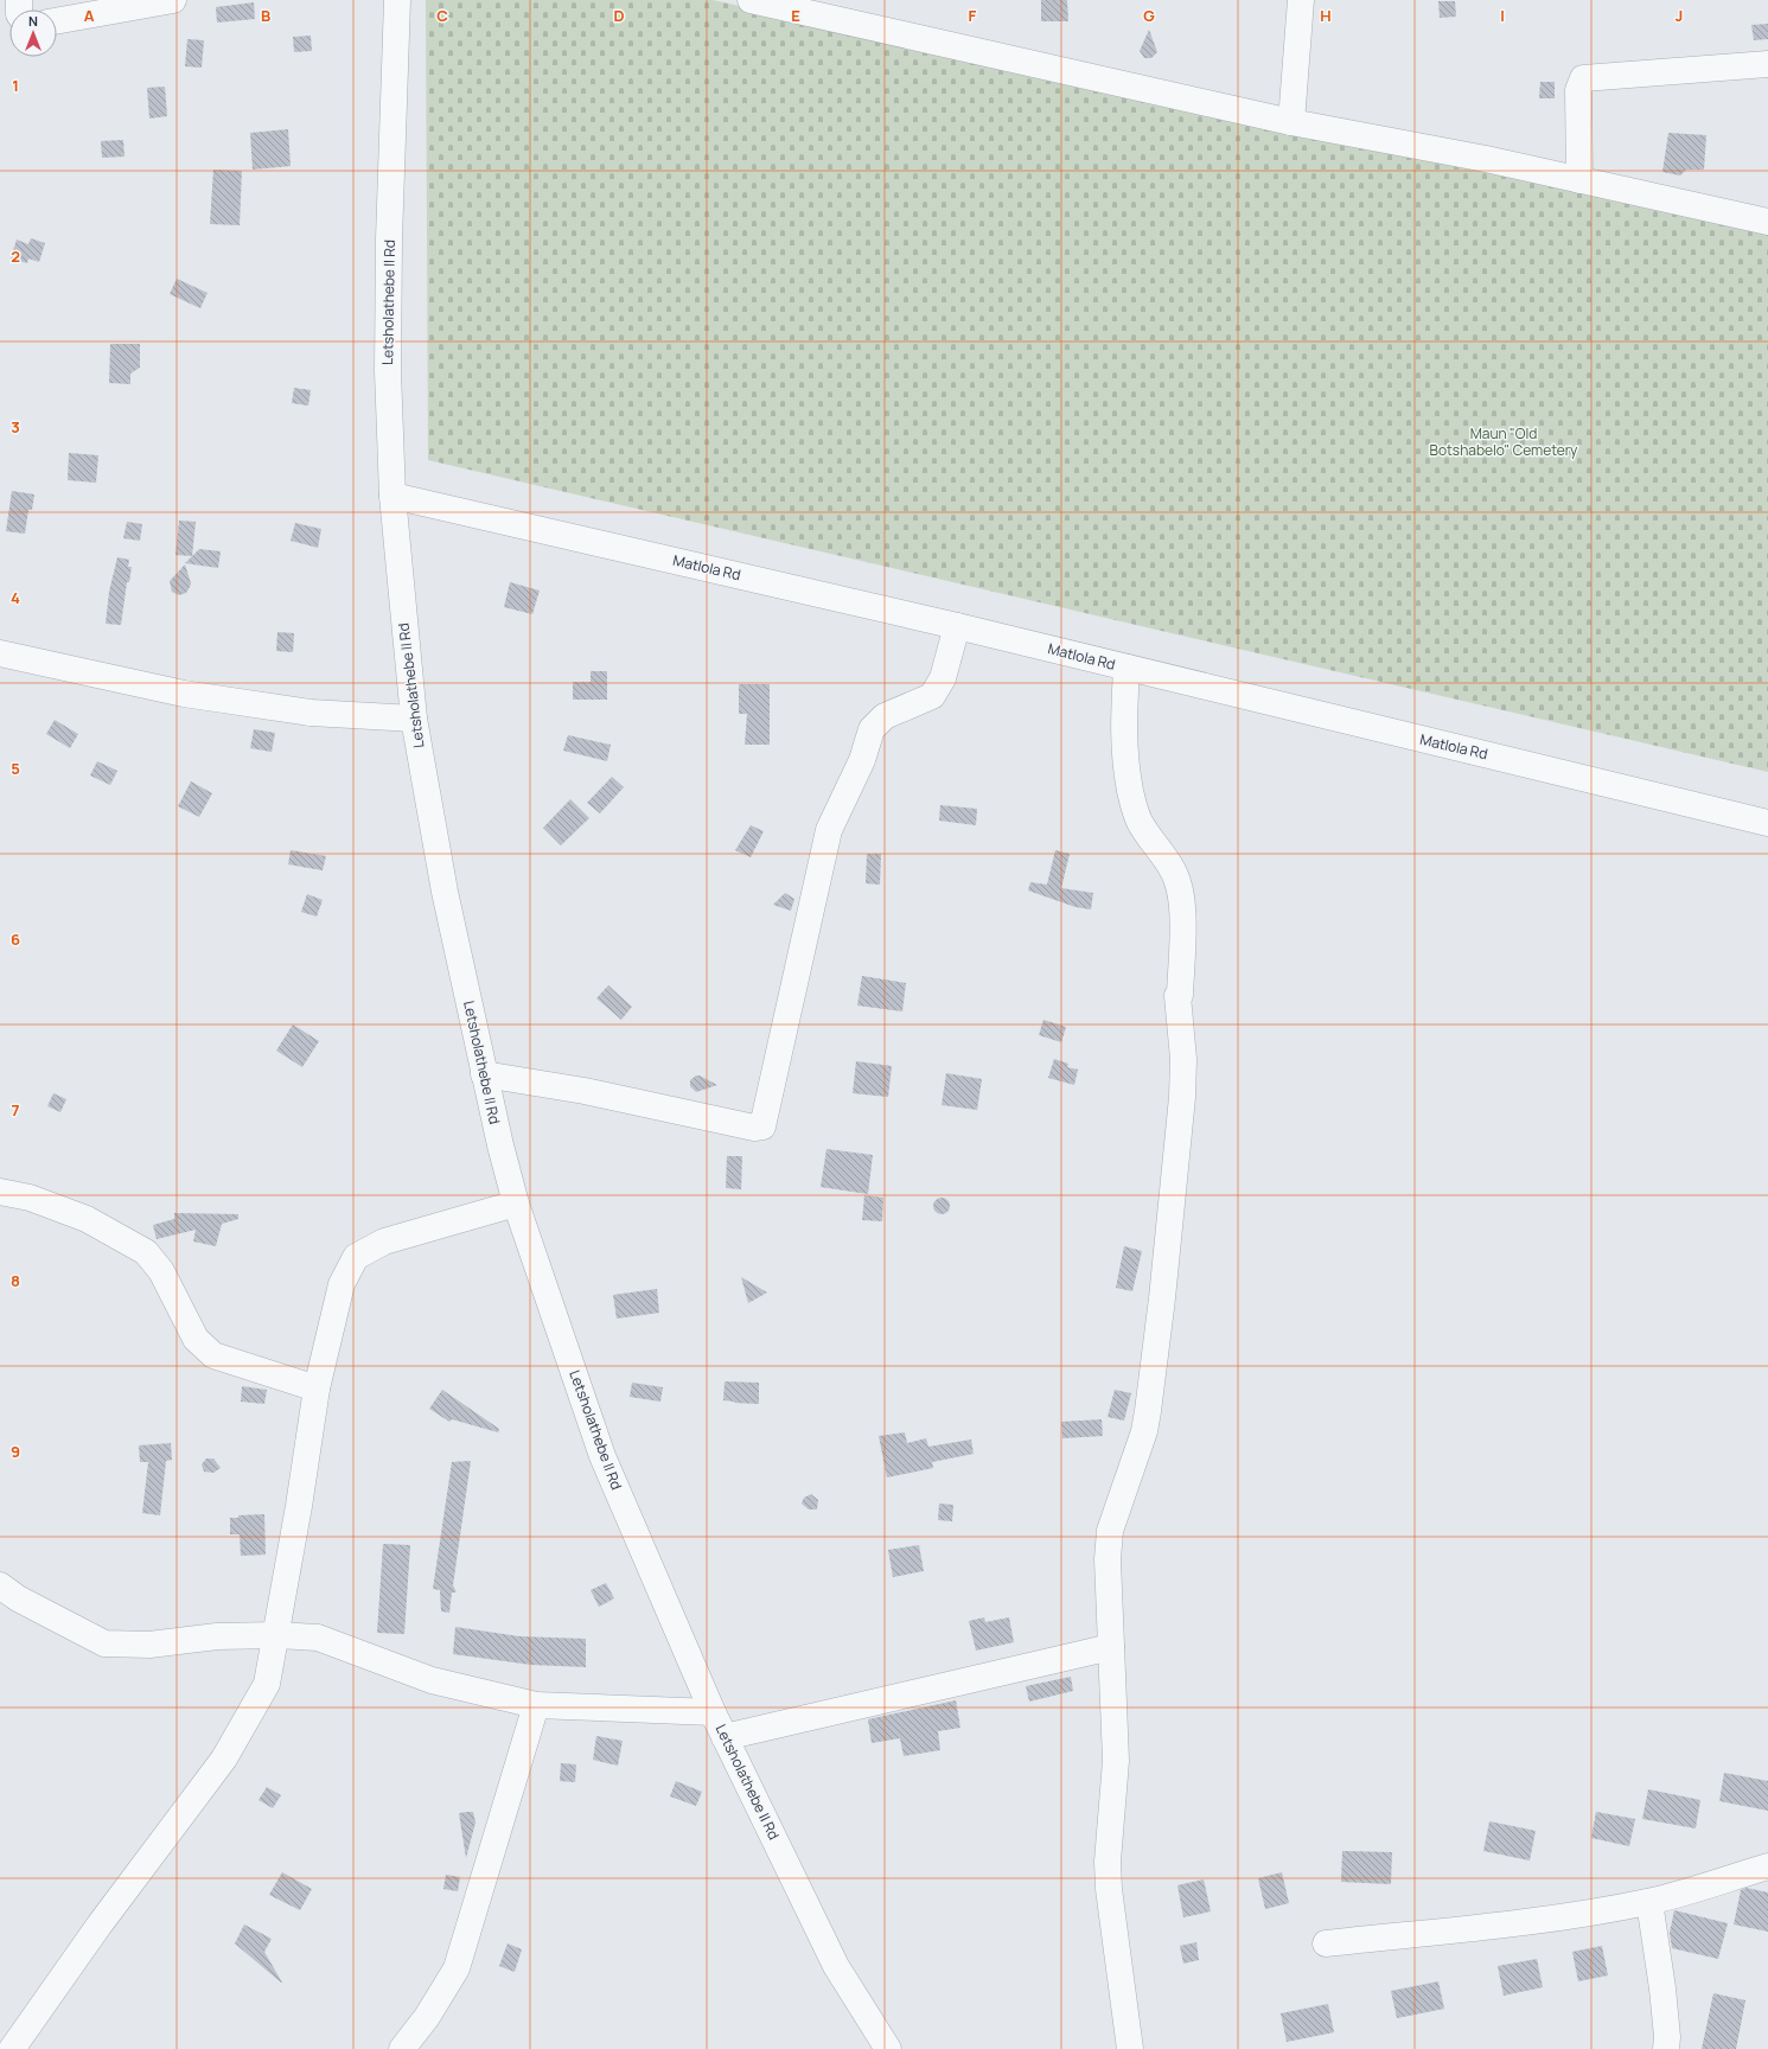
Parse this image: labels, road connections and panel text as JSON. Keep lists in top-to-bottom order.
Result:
{
  "streets": {
    "street": ["Letsholathebe II Rd", "Matlola Rd"]
  },
  "crossings": [
    ["Letsholathebe II Rd", "Matlola Rd"]
  ],
  "parks": ["Maun \"Old Botshabelo\" Cemetery"],
  "north": "top",
  "grid": {
    "columns": [
      "A",
      "B",
      "C",
      "D",
      "E",
      "F",
      "G",
      "H",
      "I",
      "J"
    ],
    "rows": [
      "1",
      "2",
      "3",
      "4",
      "5",
      "6",
      "7",
      "8",
      "9"
    ]
  }
}
